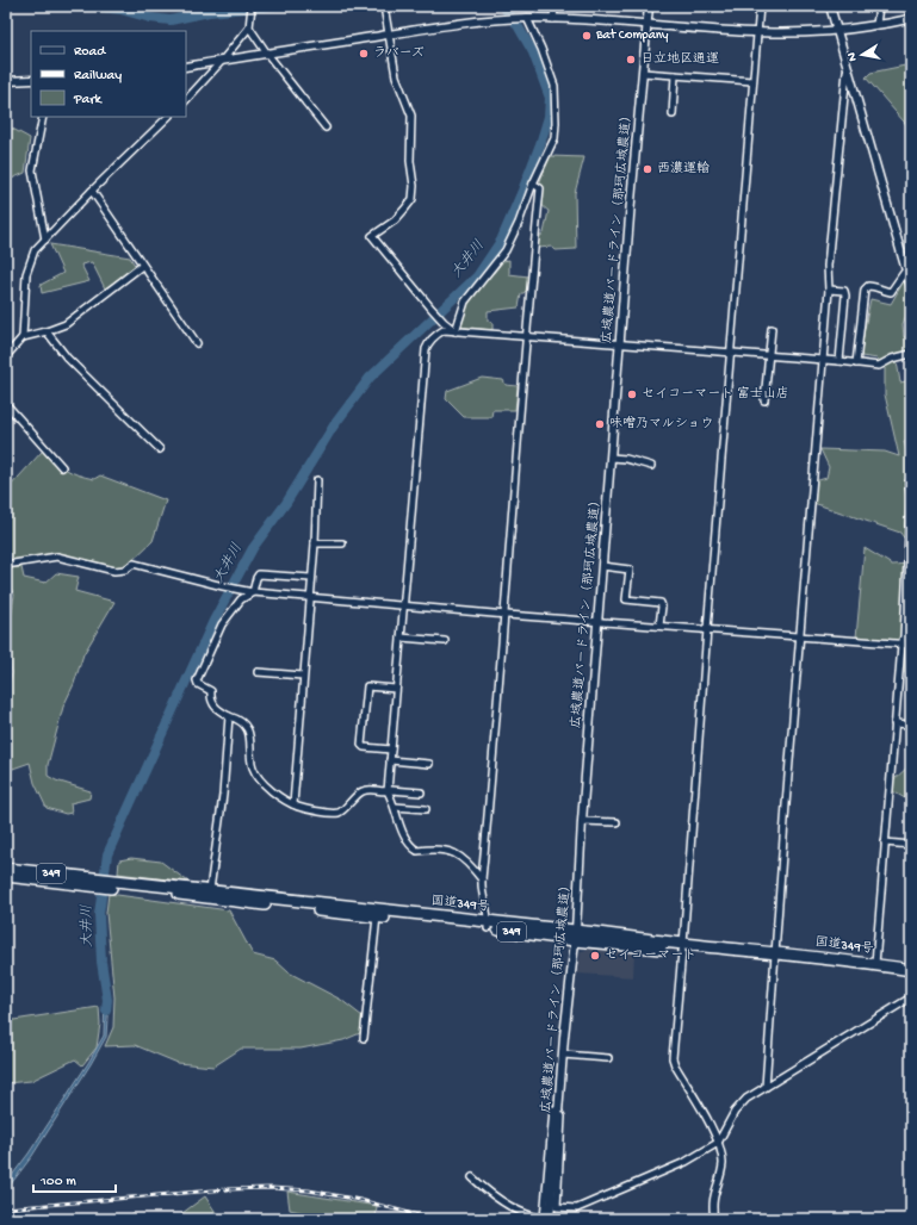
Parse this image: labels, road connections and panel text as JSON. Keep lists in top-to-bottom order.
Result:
{
  "streets": {
    "highway": ["349", "国道349号"],
    "street": ["広域農道バードライン（那珂広域農道）"]
  },
  "crossings": [
    ["広域農道バードライン（那珂広域農道）", "国道349号"]
  ],
  "water": ["大井川"],
  "places": [
    "Bat Company",
    "ラバーズ",
    "日立地区通運",
    "西濃運輸",
    "セイコーマート 富士山店",
    "味噌乃マルショウ",
    "セイコーマート"
  ],
  "legend": ["Road", "Railway", "Park"],
  "scale_bar": "100 m",
  "north": "left"
}
